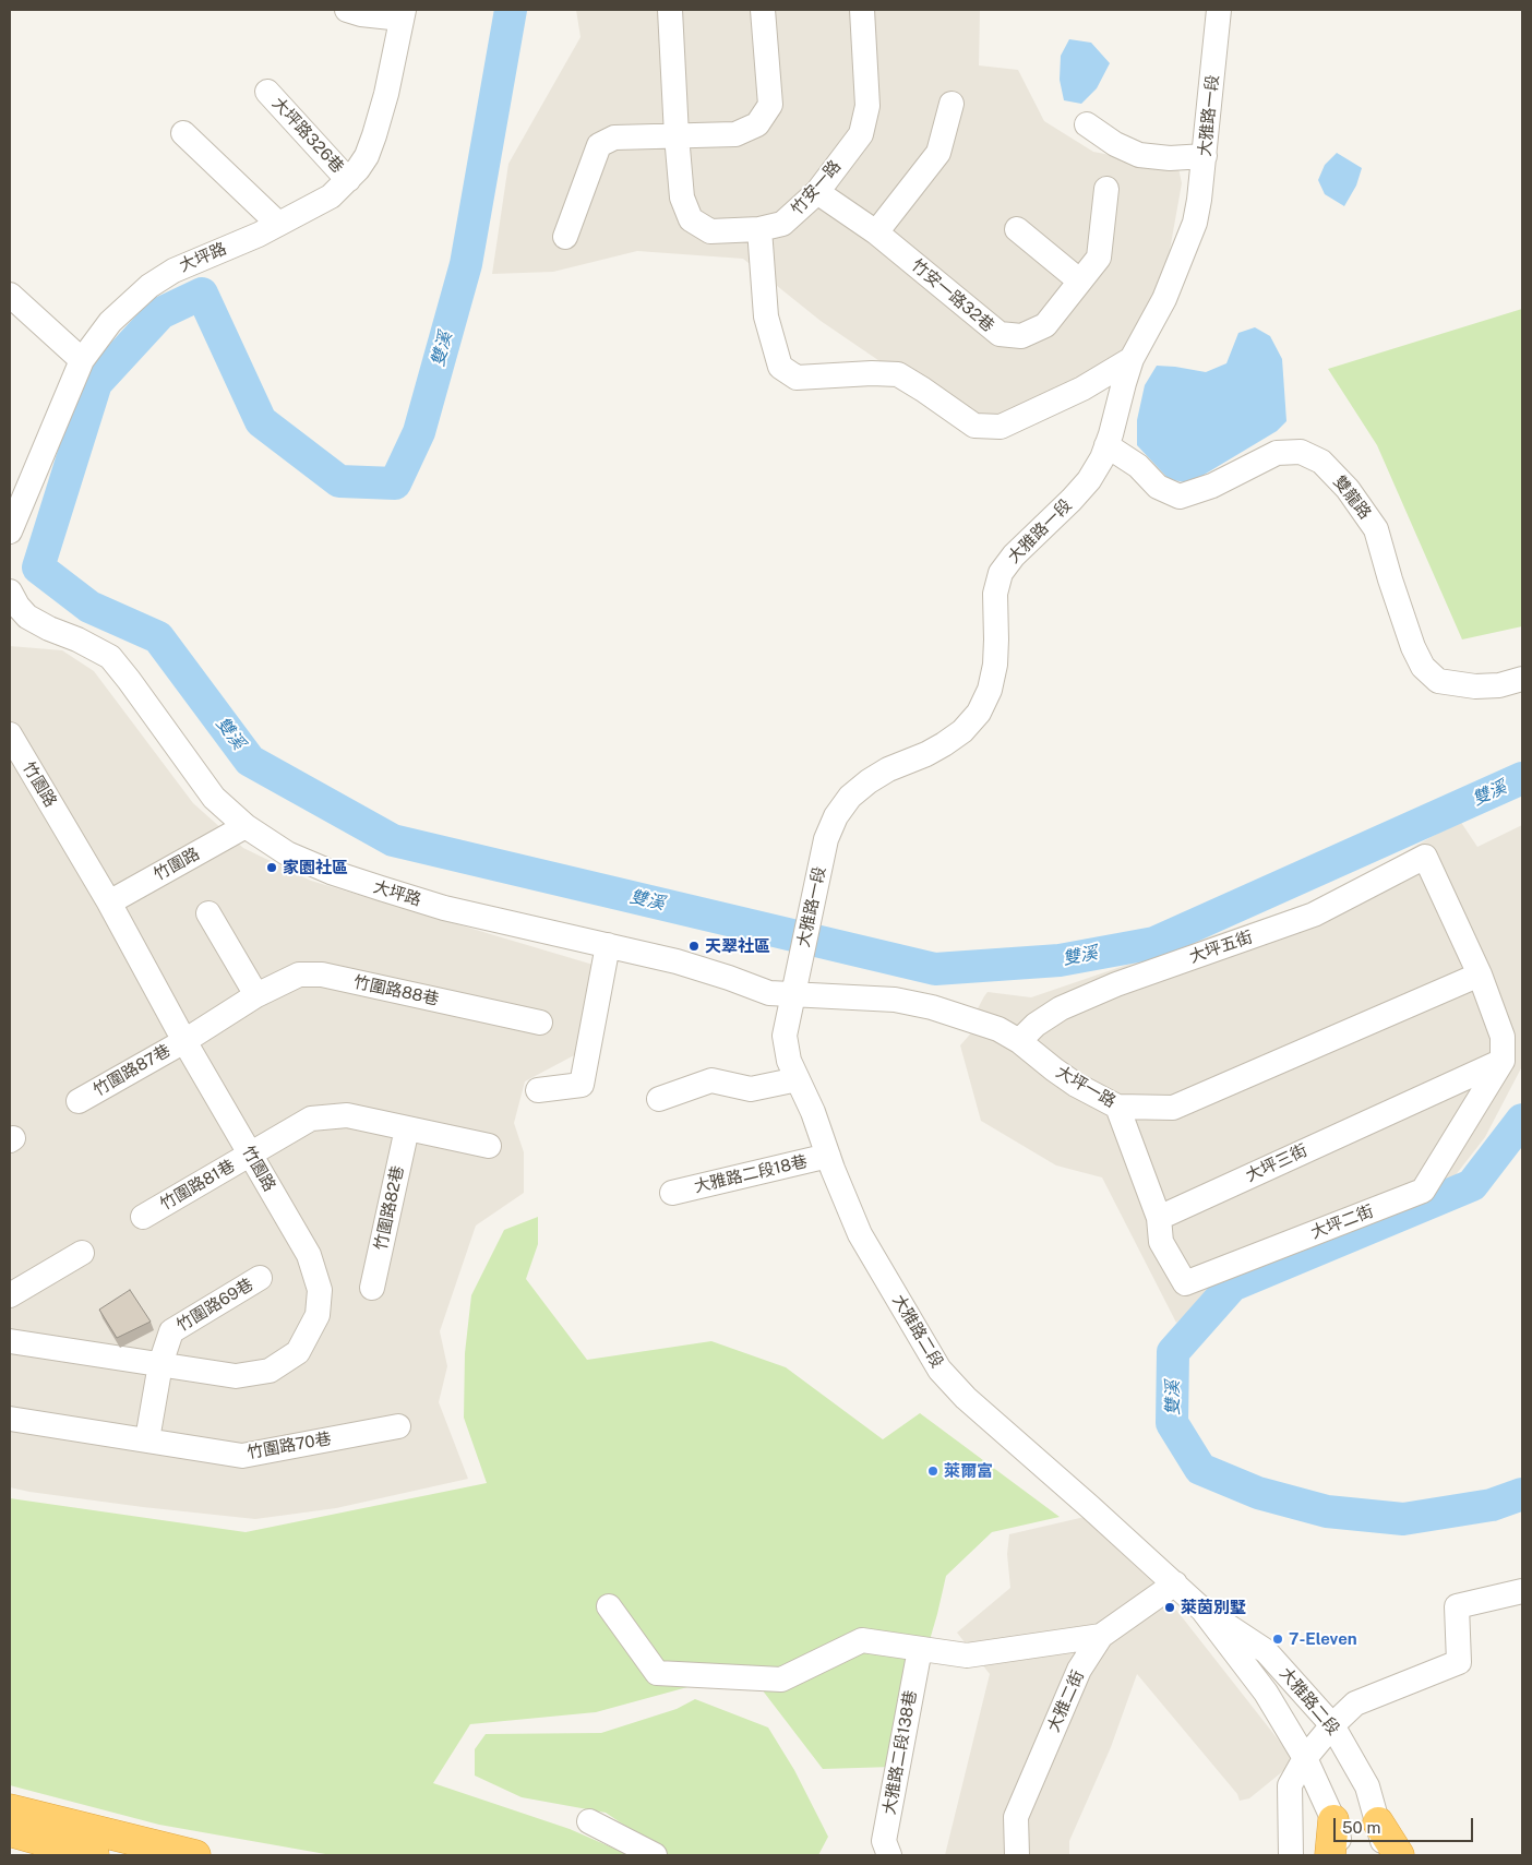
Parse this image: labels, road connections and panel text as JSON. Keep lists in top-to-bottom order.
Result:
{
  "streets": {
    "street": [
      "大雅路一段",
      "大坪路326巷",
      "竹安一路",
      "大坪路",
      "竹安一路32巷",
      "雙龍路",
      "竹園路",
      "竹圍路",
      "大坪五街",
      "竹圍路88巷",
      "竹圍路87巷",
      "大坪一路",
      "大坪三街",
      "大雅路二段18巷",
      "竹圍路81巷",
      "竹圍路82巷",
      "大坪二街",
      "竹圍路69巷",
      "大雅路二段",
      "竹圍路70巷",
      "大雅二街",
      "大雅路二段138巷"
    ]
  },
  "crossings": [
    ["大雅路一段", "大坪路"],
    ["大雅路一段", "雙龍路"],
    ["大雅路一段", "大坪一路"],
    ["大雅路一段", "大雅路二段"],
    ["大坪路326巷", "大坪路"],
    ["竹安一路", "竹安一路32巷"],
    ["大坪路", "竹圍路"],
    ["大坪路", "大坪一路"],
    ["大坪路", "大雅路二段"],
    ["竹園路", "竹圍路"],
    ["竹園路", "竹圍路88巷"],
    ["竹園路", "竹圍路87巷"],
    ["竹園路", "竹圍路81巷"],
    ["竹園路", "竹圍路69巷"],
    ["大坪五街", "大坪一路"],
    ["竹圍路88巷", "竹圍路87巷"],
    ["大坪一路", "大雅路二段"],
    ["大坪三街", "大坪二街"],
    ["大雅路二段18巷", "大雅路二段"],
    ["大雅路二段", "大雅二街"]
  ],
  "water": ["雙溪"],
  "places": [
    "家園社區",
    "天翠社區",
    "萊爾富",
    "萊茵別墅",
    "7-Eleven"
  ],
  "scale_bar": "50 m"
}
